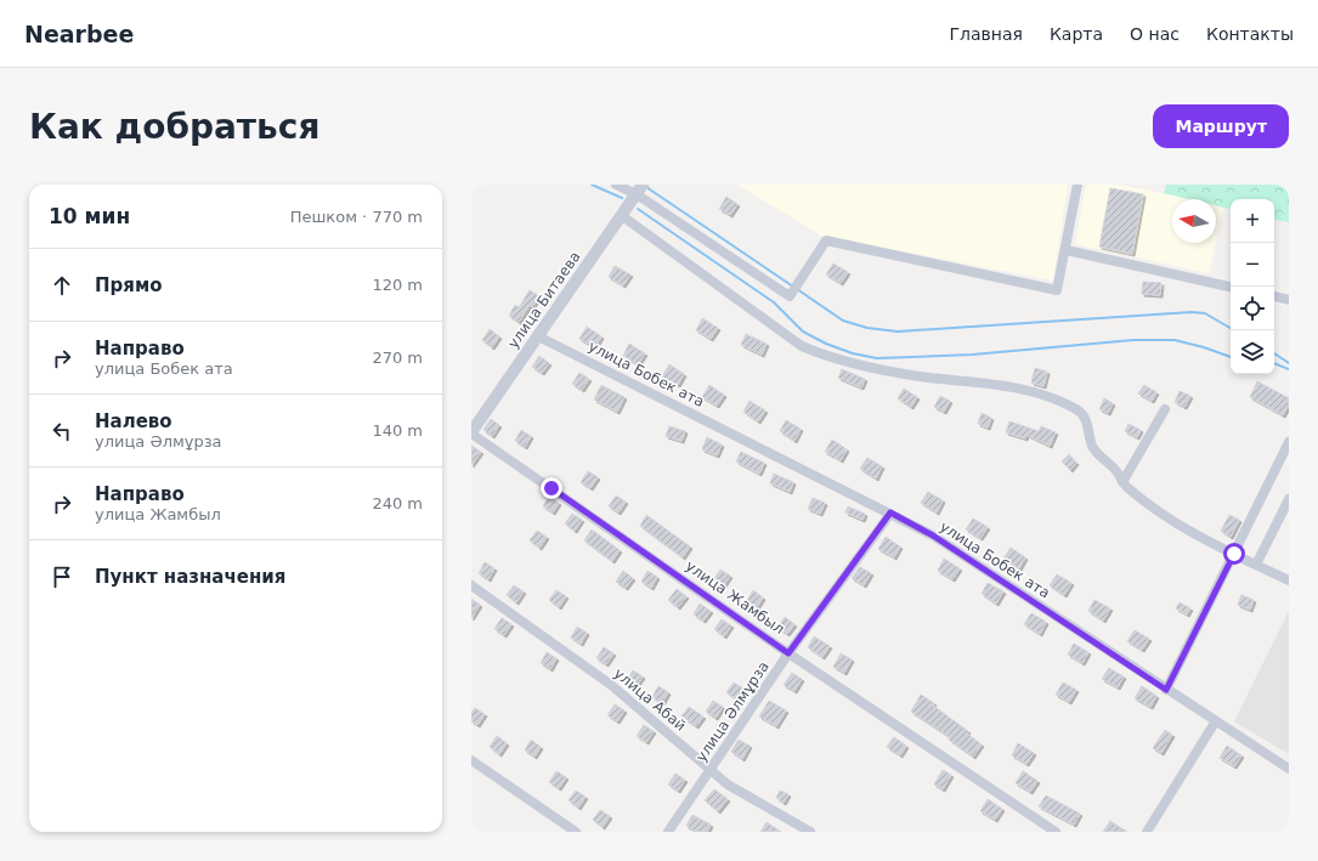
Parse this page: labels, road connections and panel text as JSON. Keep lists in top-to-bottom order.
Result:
{
  "streets": {
    "street": [
      "улица Битаева",
      "улица Бобек ата",
      "улица Жамбыл",
      "улица Абай",
      "улица Әлмұрза"
    ]
  },
  "crossings": [
    ["улица Битаева", "улица Бобек ата"],
    ["улица Битаева", "улица Жамбыл"],
    ["улица Бобек ата", "улица Әлмұрза"],
    ["улица Жамбыл", "улица Әлмұрза"],
    ["улица Абай", "улица Әлмұрза"]
  ],
  "north": "left",
  "page": {
    "header": "Nearbee",
    "nav": [
      "Главная",
      "Карта",
      "О нас",
      "Контакты"
    ],
    "buttons": "Маршрут",
    "title": "Как добраться",
    "heading": ["10 мин", "Пешком · 770 m"],
    "map_buttons": ["+", "−"],
    "list": [
      ["Прямо", "120 m"],
      ["Направо", "улица Бобек ата", "270 m"],
      ["Налево", "улица Әлмұрза", "140 m"],
      ["Направо", "улица Жамбыл", "240 m"],
      "Пункт назначения"
    ]
  }
}
